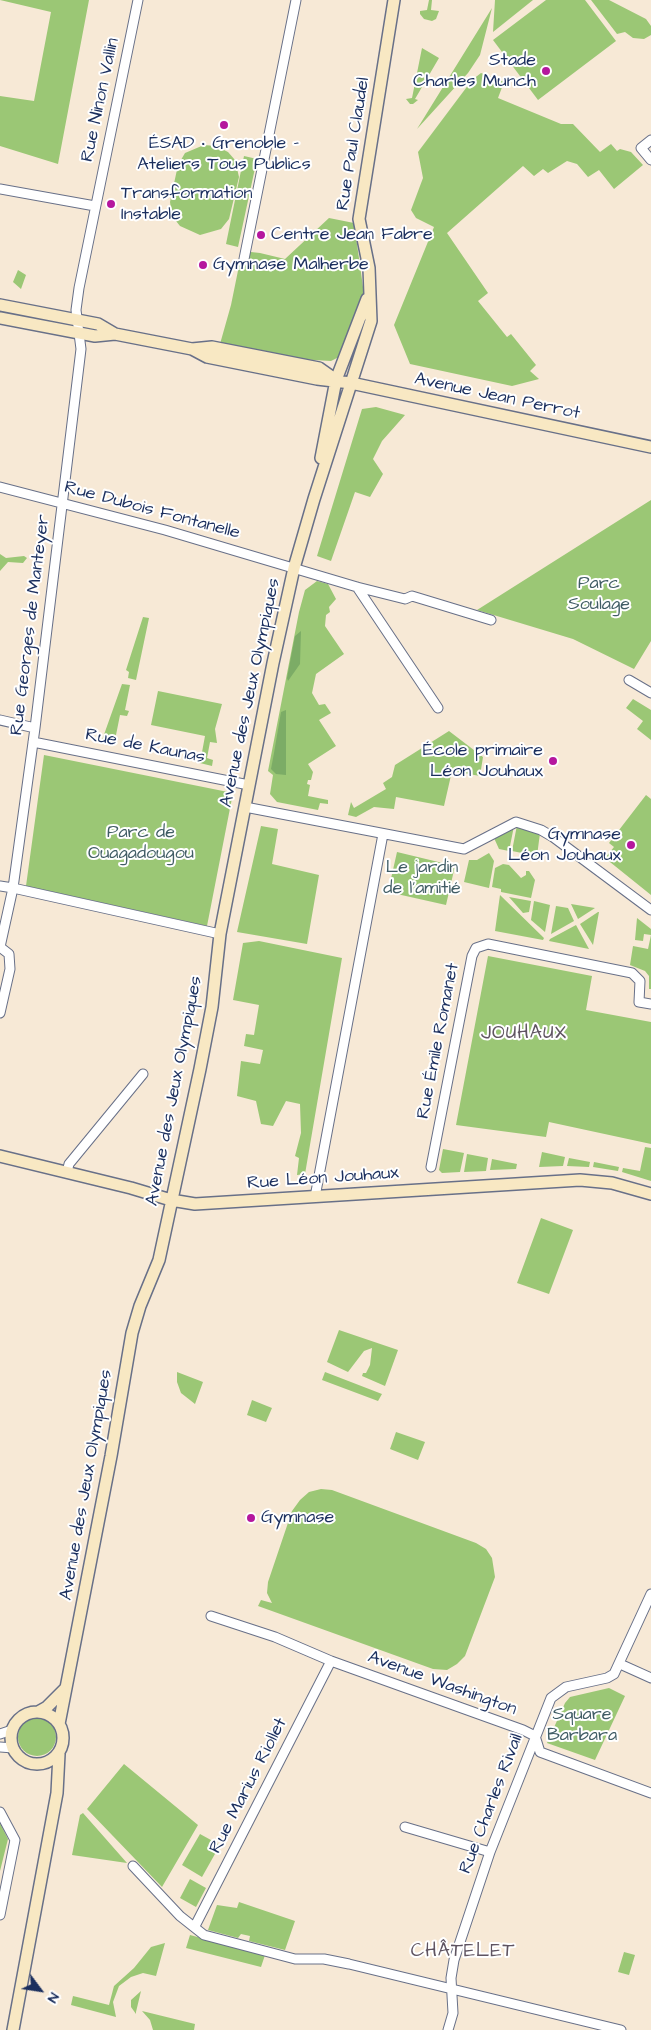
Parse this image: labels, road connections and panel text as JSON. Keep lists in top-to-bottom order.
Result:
{
  "streets": {
    "main road": [
      "Rue Paul Claudel",
      "Avenue Jean Perrot",
      "Avenue des Jeux Olympiques",
      "Rue Léon Jouhaux"
    ],
    "street": [
      "Rue Ninon Vallin",
      "Rue Dubois Fontanelle",
      "Rue Georges de Manteyer",
      "Rue de Kaunas",
      "Rue Émile Romanet",
      "Avenue Washington",
      "Rue Marius Riollet",
      "Rue Charles Rivail"
    ]
  },
  "crossings": [
    ["Rue Ninon Vallin", "Avenue Jean Perrot"],
    ["Rue Ninon Vallin", "Rue Georges de Manteyer"],
    ["Rue Paul Claudel", "Avenue Jean Perrot"],
    ["Rue Paul Claudel", "Avenue des Jeux Olympiques"],
    ["Avenue Jean Perrot", "Rue Georges de Manteyer"],
    ["Avenue Jean Perrot", "Avenue des Jeux Olympiques"],
    ["Rue Dubois Fontanelle", "Rue Georges de Manteyer"],
    ["Rue Dubois Fontanelle", "Avenue des Jeux Olympiques"],
    ["Rue Georges de Manteyer", "Rue de Kaunas"],
    ["Avenue des Jeux Olympiques", "Rue de Kaunas"],
    ["Avenue des Jeux Olympiques", "Rue Léon Jouhaux"],
    ["Avenue Washington", "Rue Marius Riollet"],
    ["Avenue Washington", "Rue Charles Rivail"]
  ],
  "districts": ["JOUHAUX", "CHÂTELET"],
  "parks": [
    "Parc Soulage",
    "Parc de Ouagadougou",
    "Le jardin de l'amitié",
    "Square Barbara"
  ],
  "places": [
    "Stade Charles Munch",
    "ÉSAD • Grenoble - Ateliers Tous Publics",
    "Transformation Instable",
    "Centre Jean Fabre",
    "Gymnase Malherbe",
    "École primaire Léon Jouhaux",
    "Gymnase Léon Jouhaux",
    "Gymnase"
  ],
  "north": "bottom right"
}
